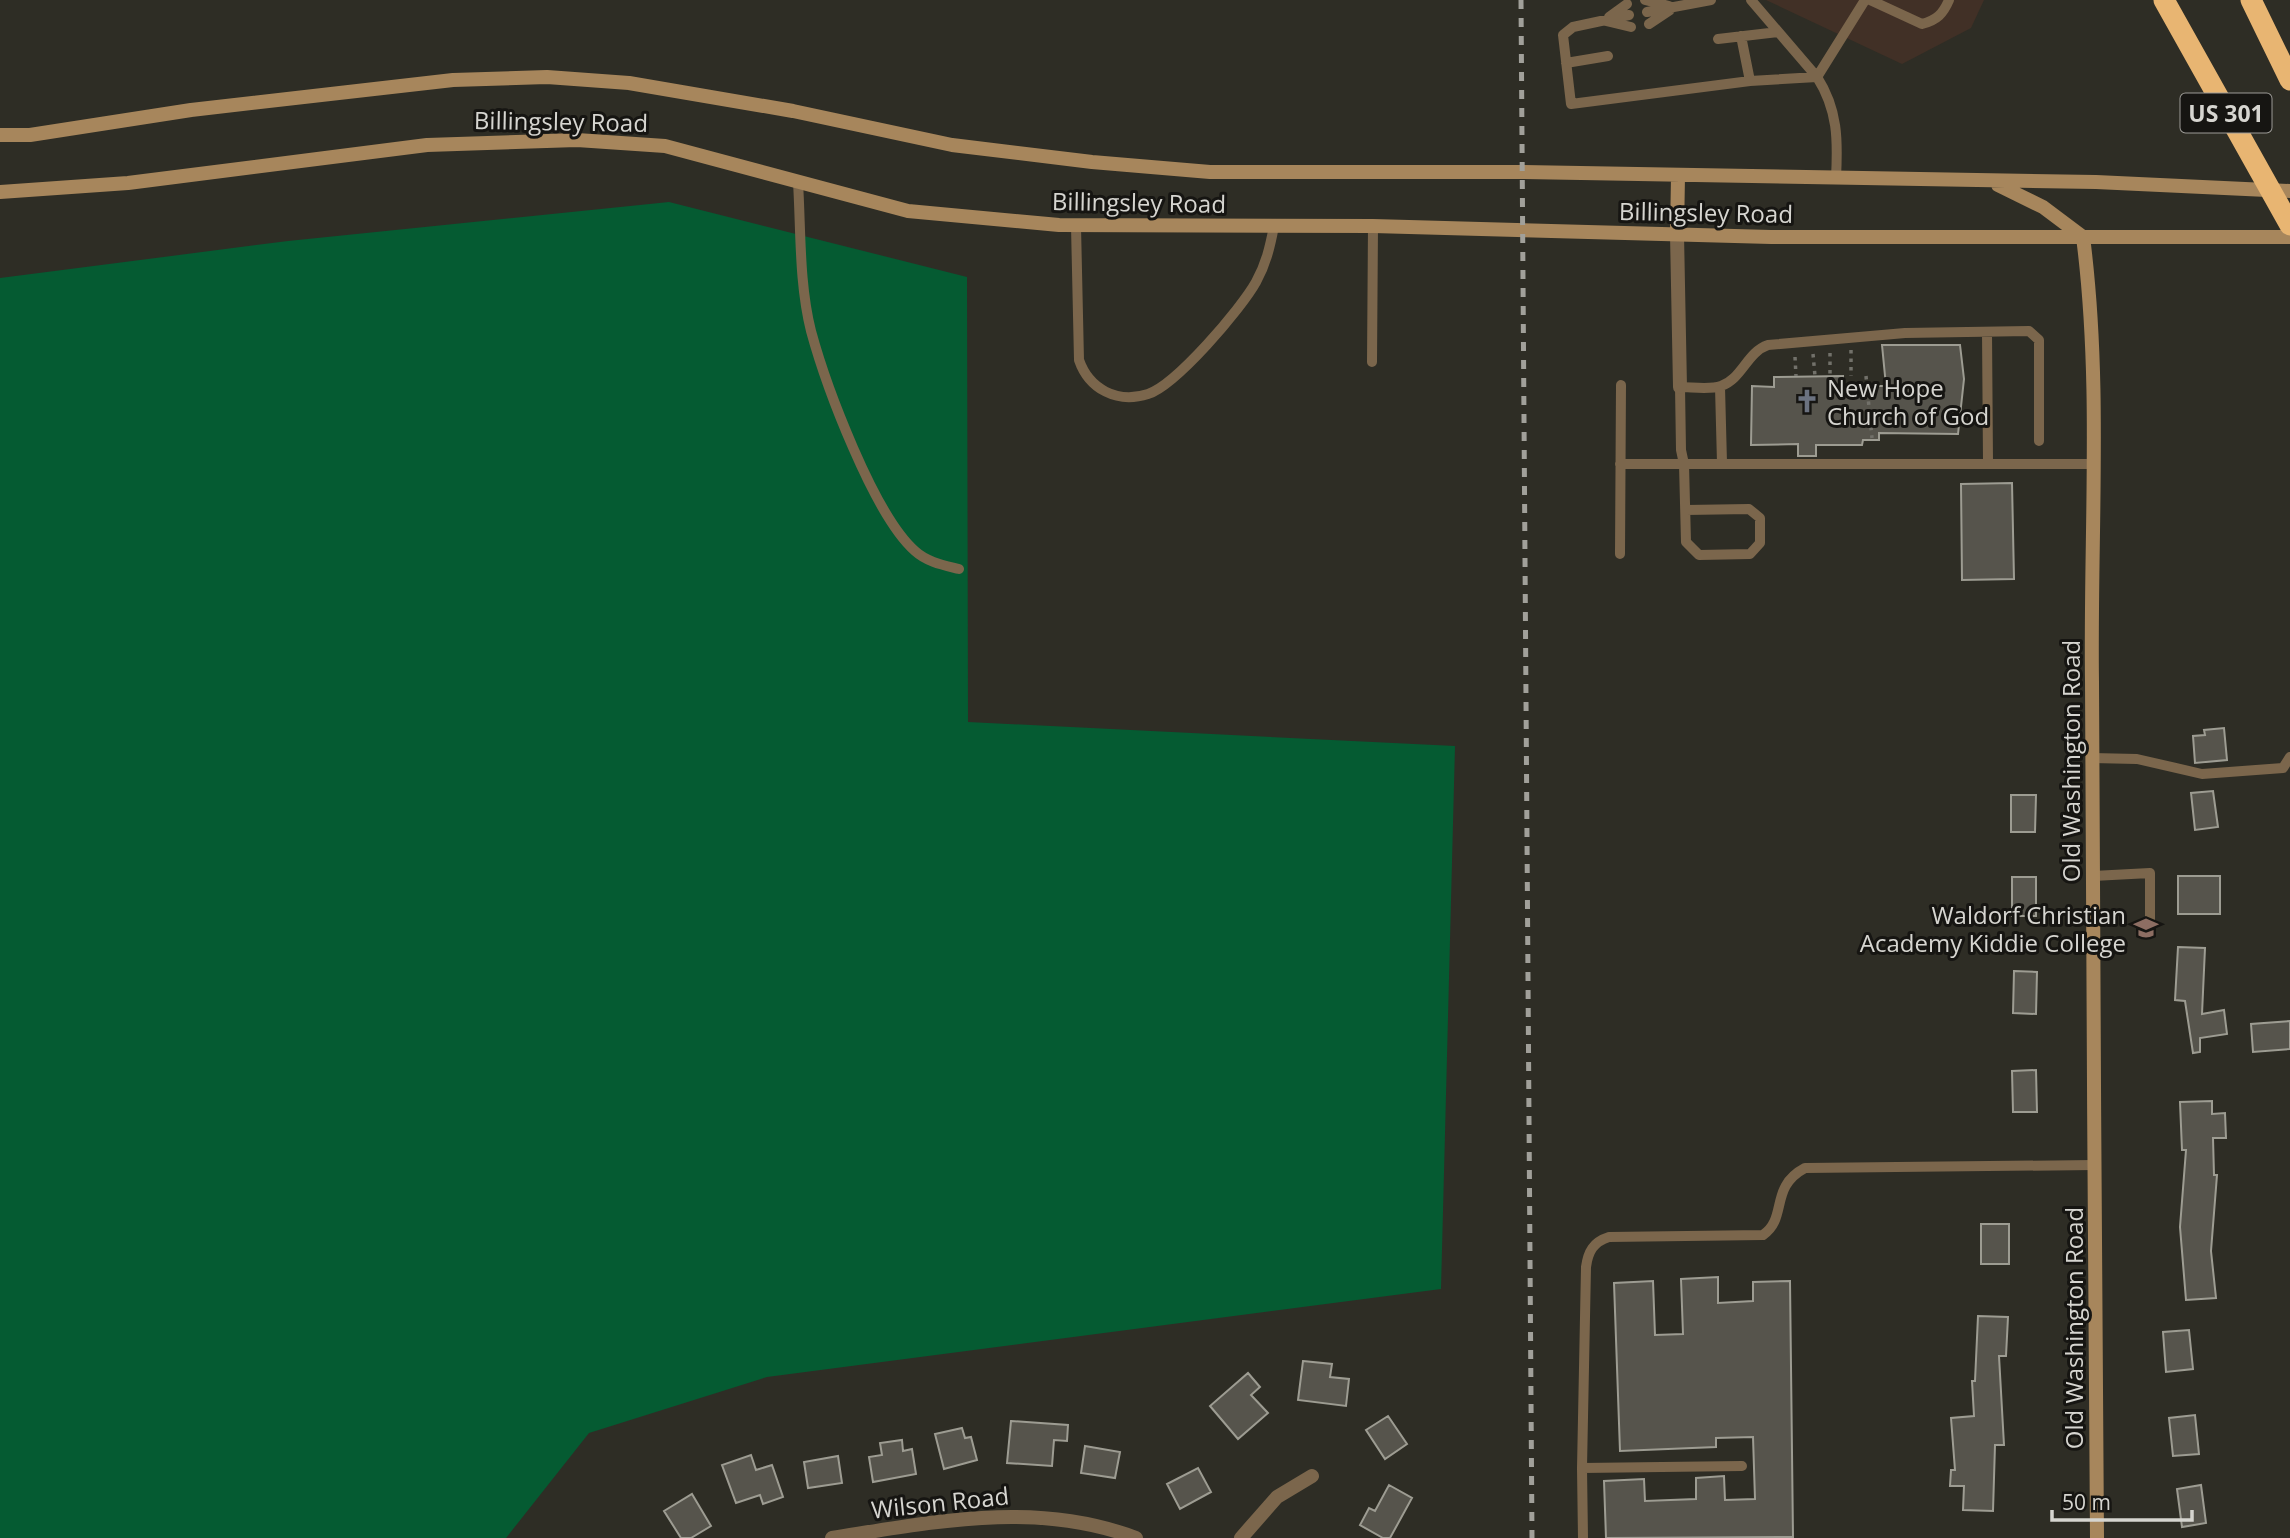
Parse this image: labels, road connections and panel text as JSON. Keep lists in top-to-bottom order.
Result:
{
  "streets": {
    "highway": ["US 301"],
    "main road": ["Billingsley Road", "Old Washington Road"],
    "street": ["Wilson Road"]
  },
  "crossings": [
    ["US 301", "Billingsley Road"],
    ["Billingsley Road", "Old Washington Road"]
  ],
  "places": {
    "church": ["New Hope Church of God"],
    "school or university": ["Waldorf Christian Academy Kiddie College"]
  },
  "scale_bar": "50 m"
}
